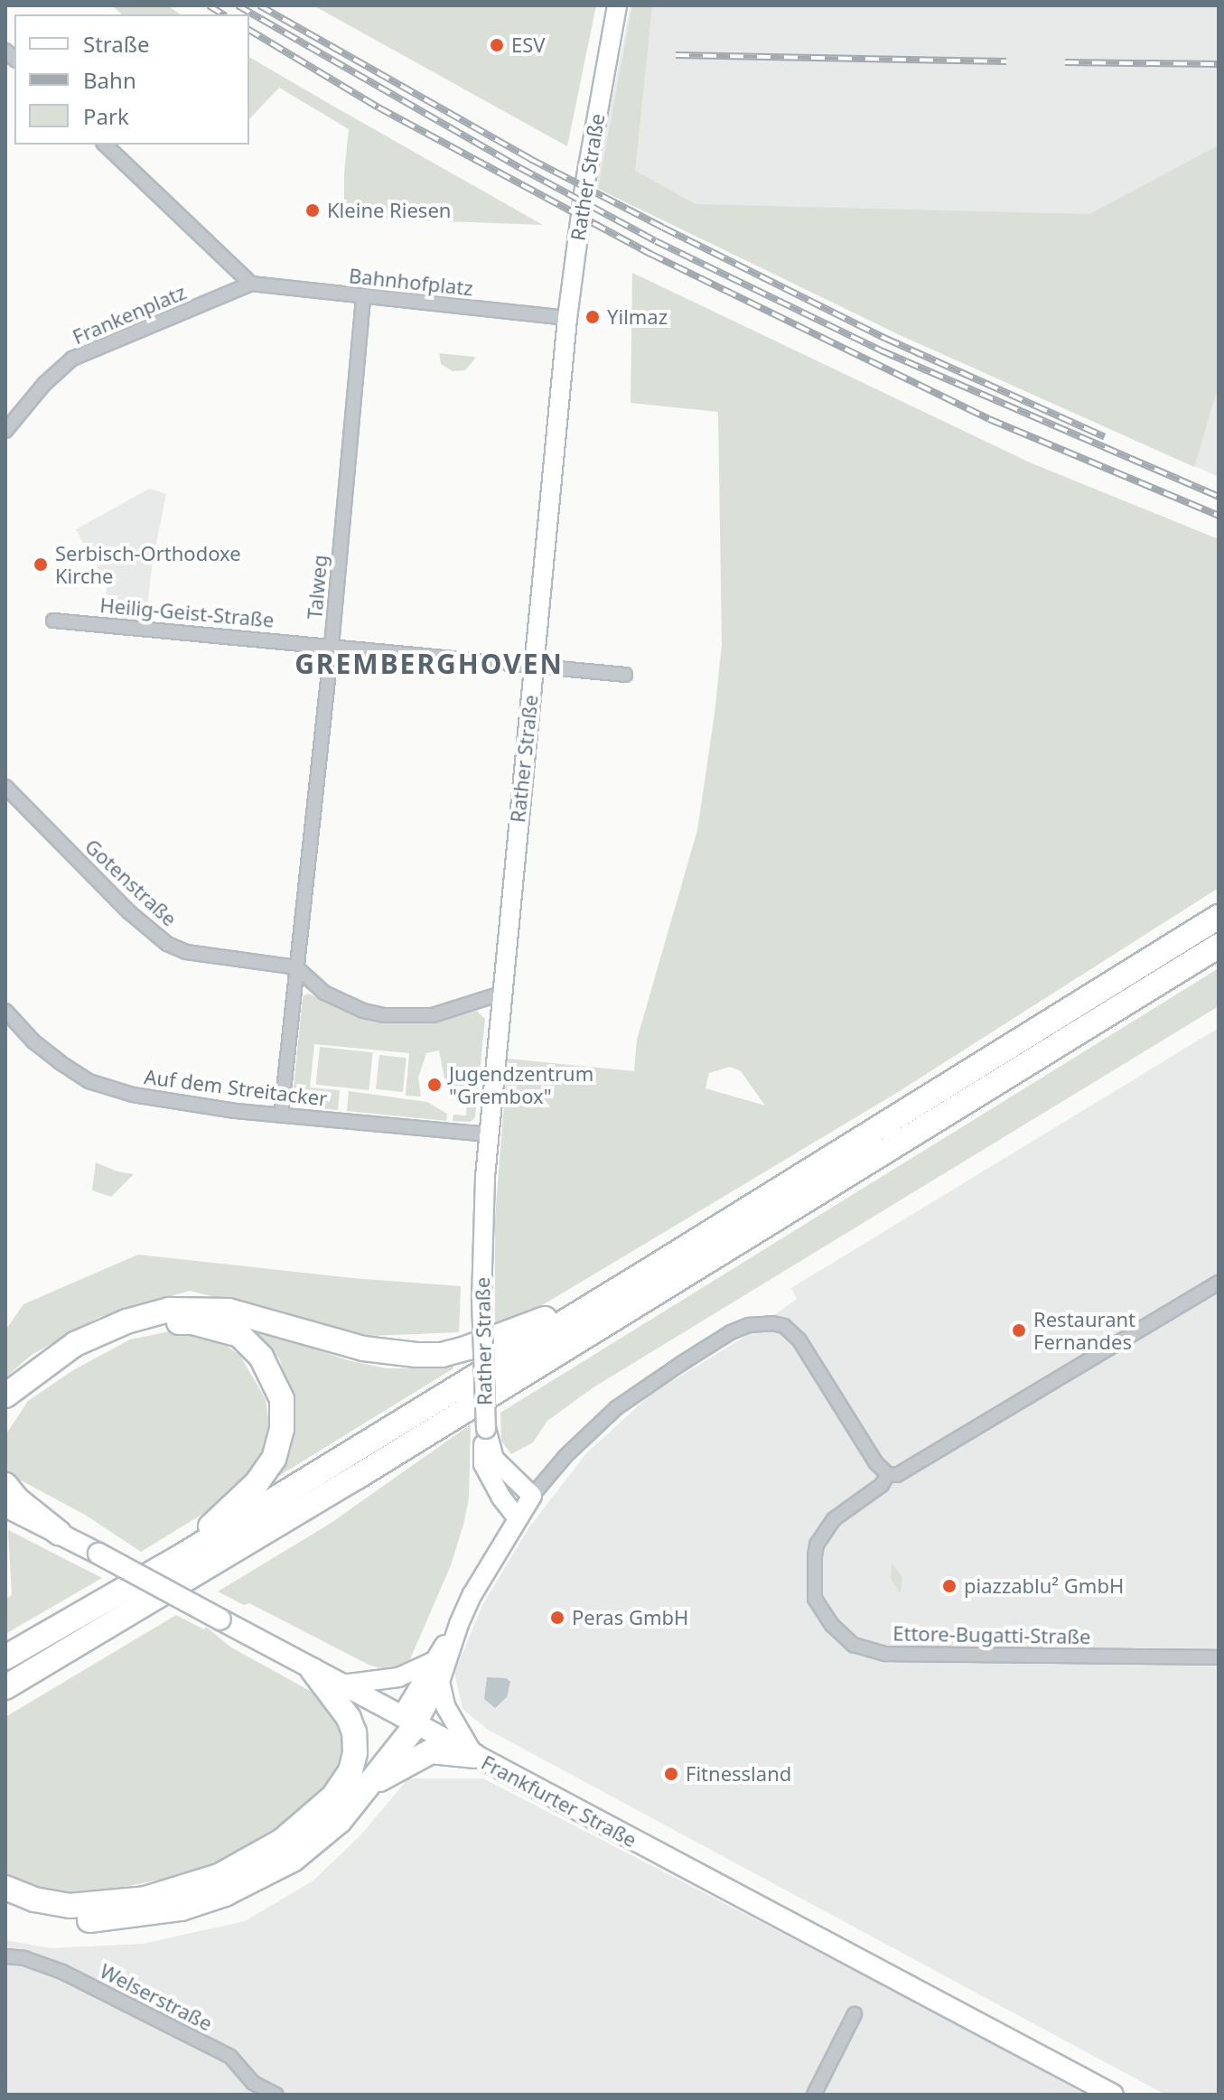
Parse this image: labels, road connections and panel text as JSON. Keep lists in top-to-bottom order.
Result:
{
  "streets": {
    "main road": ["Frankfurter Straße"],
    "street": [
      "Rather Straße",
      "Bahnhofplatz",
      "Frankenplatz",
      "Talweg",
      "Heilig-Geist-Straße",
      "Gotenstraße",
      "Auf dem Streitacker",
      "Ettore-Bugatti-Straße",
      "Welserstraße"
    ]
  },
  "crossings": [
    ["Rather Straße", "Bahnhofplatz"],
    ["Rather Straße", "Heilig-Geist-Straße"],
    ["Rather Straße", "Auf dem Streitacker"],
    ["Bahnhofplatz", "Frankenplatz"],
    ["Bahnhofplatz", "Talweg"],
    ["Talweg", "Heilig-Geist-Straße"],
    ["Talweg", "Gotenstraße"],
    ["Talweg", "Auf dem Streitacker"]
  ],
  "districts": ["GREMBERGHOVEN"],
  "places": [
    "ESV",
    "Kleine Riesen",
    "Yilmaz",
    "Serbisch-Orthodoxe Kirche",
    "Jugendzentrum \"Grembox\"",
    "Restaurant Fernandes",
    "piazzablu² GmbH",
    "Peras GmbH",
    "Fitnessland"
  ],
  "legend": ["Straße", "Bahn", "Park"]
}
